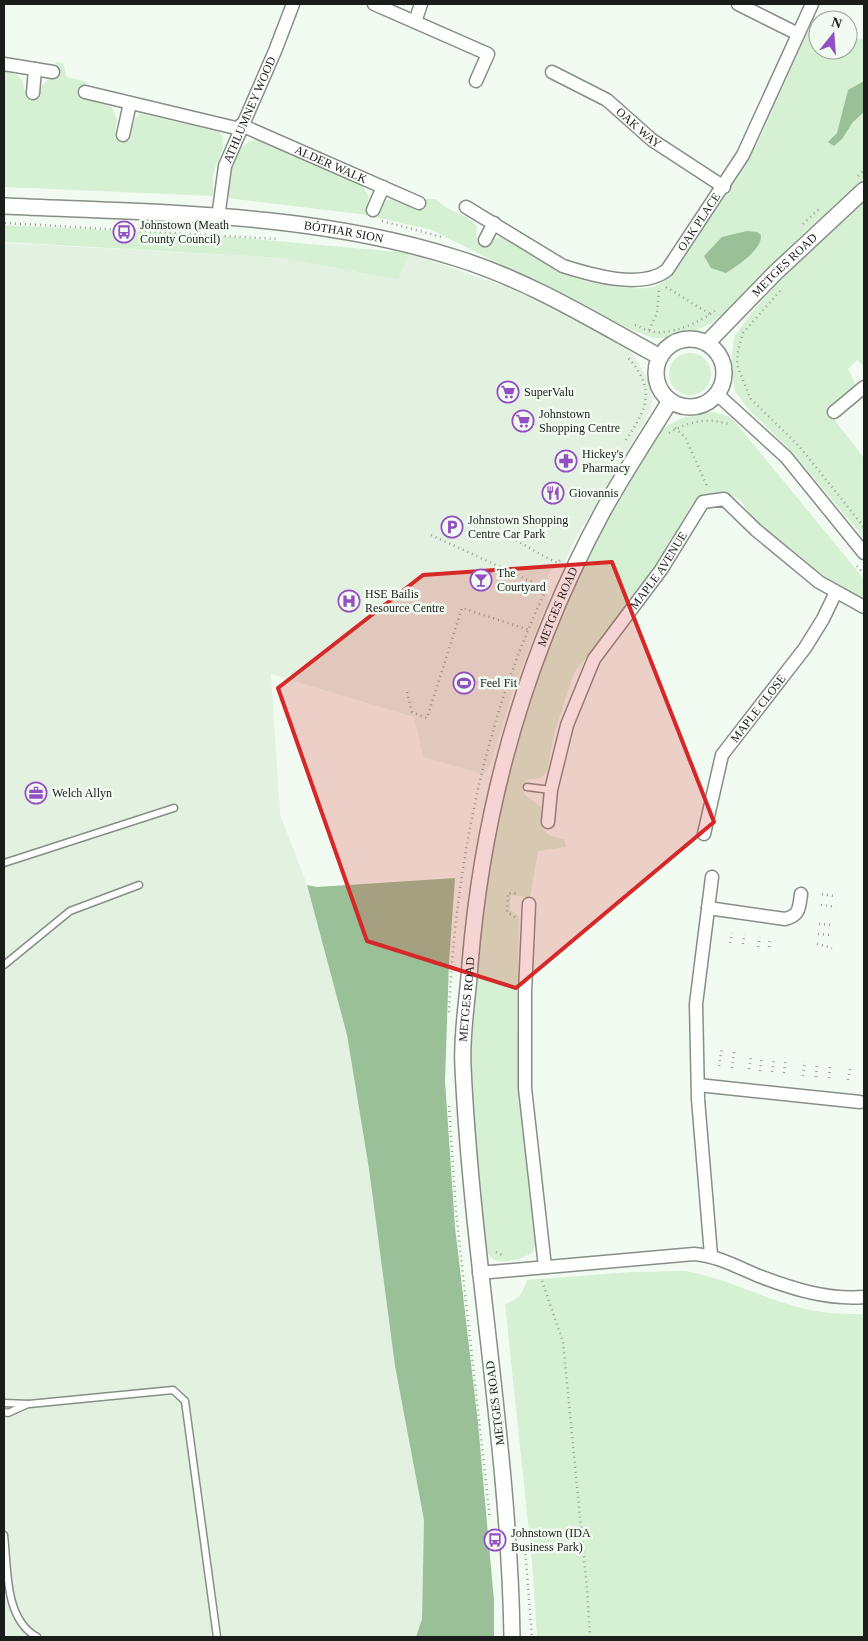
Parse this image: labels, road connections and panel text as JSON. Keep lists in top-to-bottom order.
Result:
{
  "streets": {
    "street": [
      "ATHLUMNEY WOOD",
      "OAK WAY",
      "ALDER WALK",
      "OAK PLACE",
      "BÓTHAR SION",
      "METGES ROAD",
      "MAPLE AVENUE",
      "MAPLE CLOSE"
    ]
  },
  "crossings": [
    ["ATHLUMNEY WOOD", "ALDER WALK"],
    ["ATHLUMNEY WOOD", "BÓTHAR SION"],
    ["OAK WAY", "OAK PLACE"],
    ["BÓTHAR SION", "METGES ROAD"]
  ],
  "places": {
    "bus stop": ["Johnstown (Meath County Council)", "Johnstown (IDA Business Park)"],
    "supermarket": ["SuperValu", "Johnstown Shopping Centre"],
    "pharmacy": ["Hickey's Pharmacy"],
    "restaurant": ["Giovannis"],
    "parking": ["Johnstown Shopping Centre Car Park"],
    "bar": ["The Courtyard"],
    "hospital": ["HSE Bailis Resource Centre"],
    "sports": ["Feel Fit"],
    "office": ["Welch Allyn"]
  },
  "north": "top"
}
